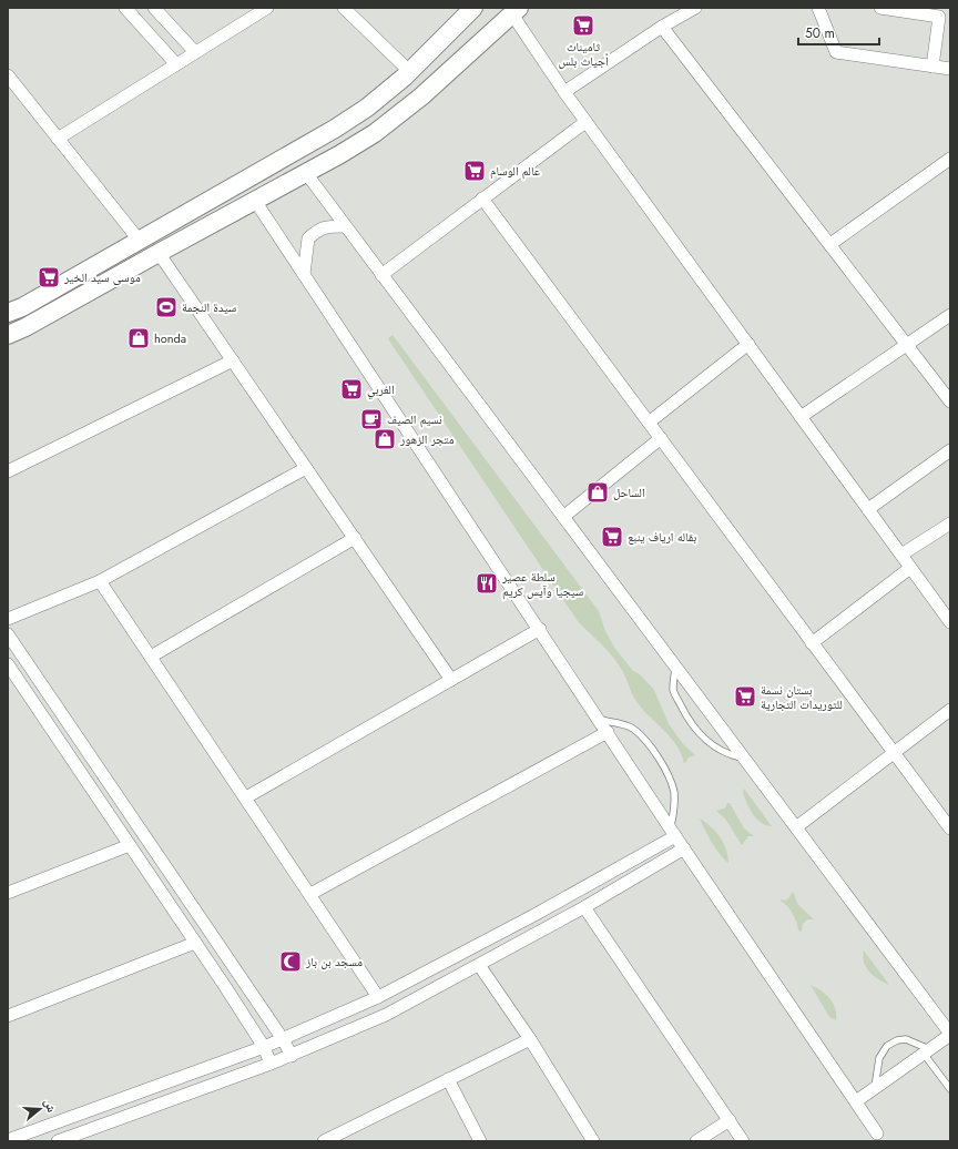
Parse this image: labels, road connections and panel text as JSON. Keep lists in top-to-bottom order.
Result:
{
  "places": {
    "supermarket": [
      "ثاميناث أجياث بلس",
      "عالم الوسام",
      "موسى سيد الخير",
      "الغربي",
      "بقاله ارياف ينبع",
      "بستان نسمة للتوريدات التجارية"
    ],
    "sports": ["سيدة النجمة"],
    "shop": ["honda", "متجر الزهور", "الساحل"],
    "cafe": ["نسيم الصيف"],
    "restaurant": ["سلطة عصير سيجيا وآيس كريم"],
    "mosque": ["مسجد بن باز"]
  },
  "scale_bar": "50 m",
  "north": "right"
}
